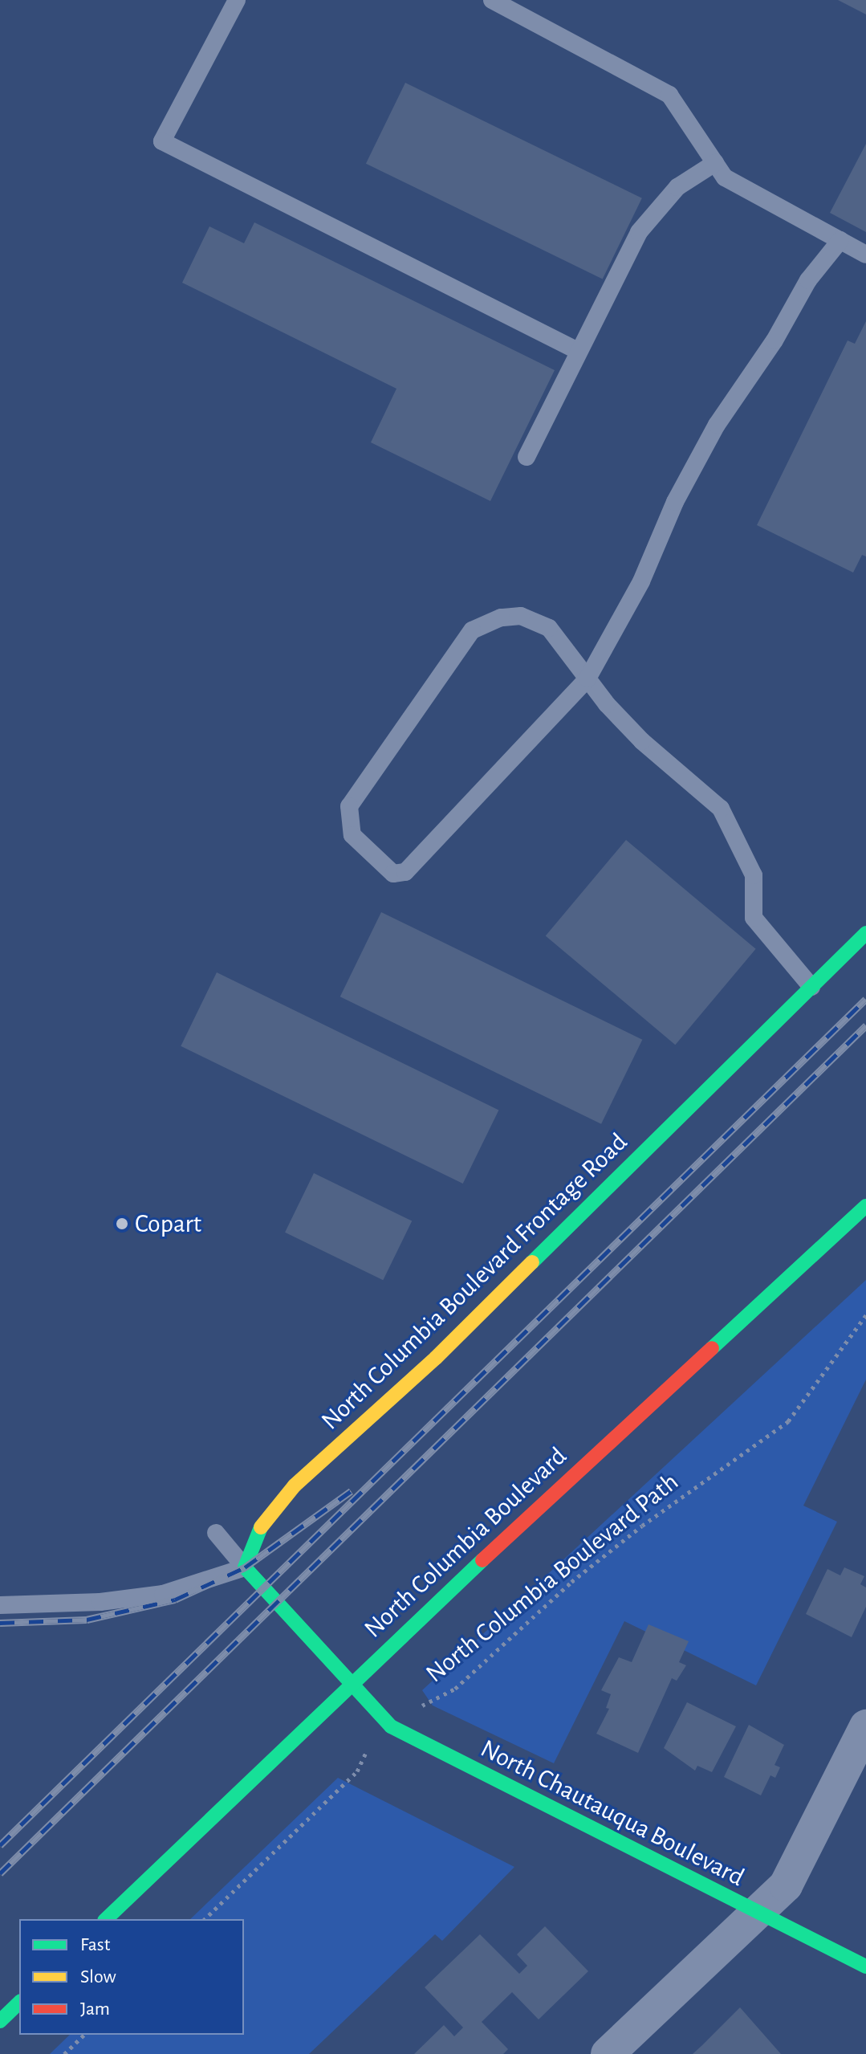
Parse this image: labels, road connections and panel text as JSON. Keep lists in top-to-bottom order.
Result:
{
  "streets": {
    "street": ["North Columbia Boulevard Frontage Road", "North Columbia Boulevard", "North Chautauqua Boulevard"],
    "path": ["North Columbia Boulevard Path"]
  },
  "crossings": [
    ["North Columbia Boulevard", "North Chautauqua Boulevard"]
  ],
  "places": ["Copart"],
  "legend": ["Fast", "Slow", "Jam"]
}
